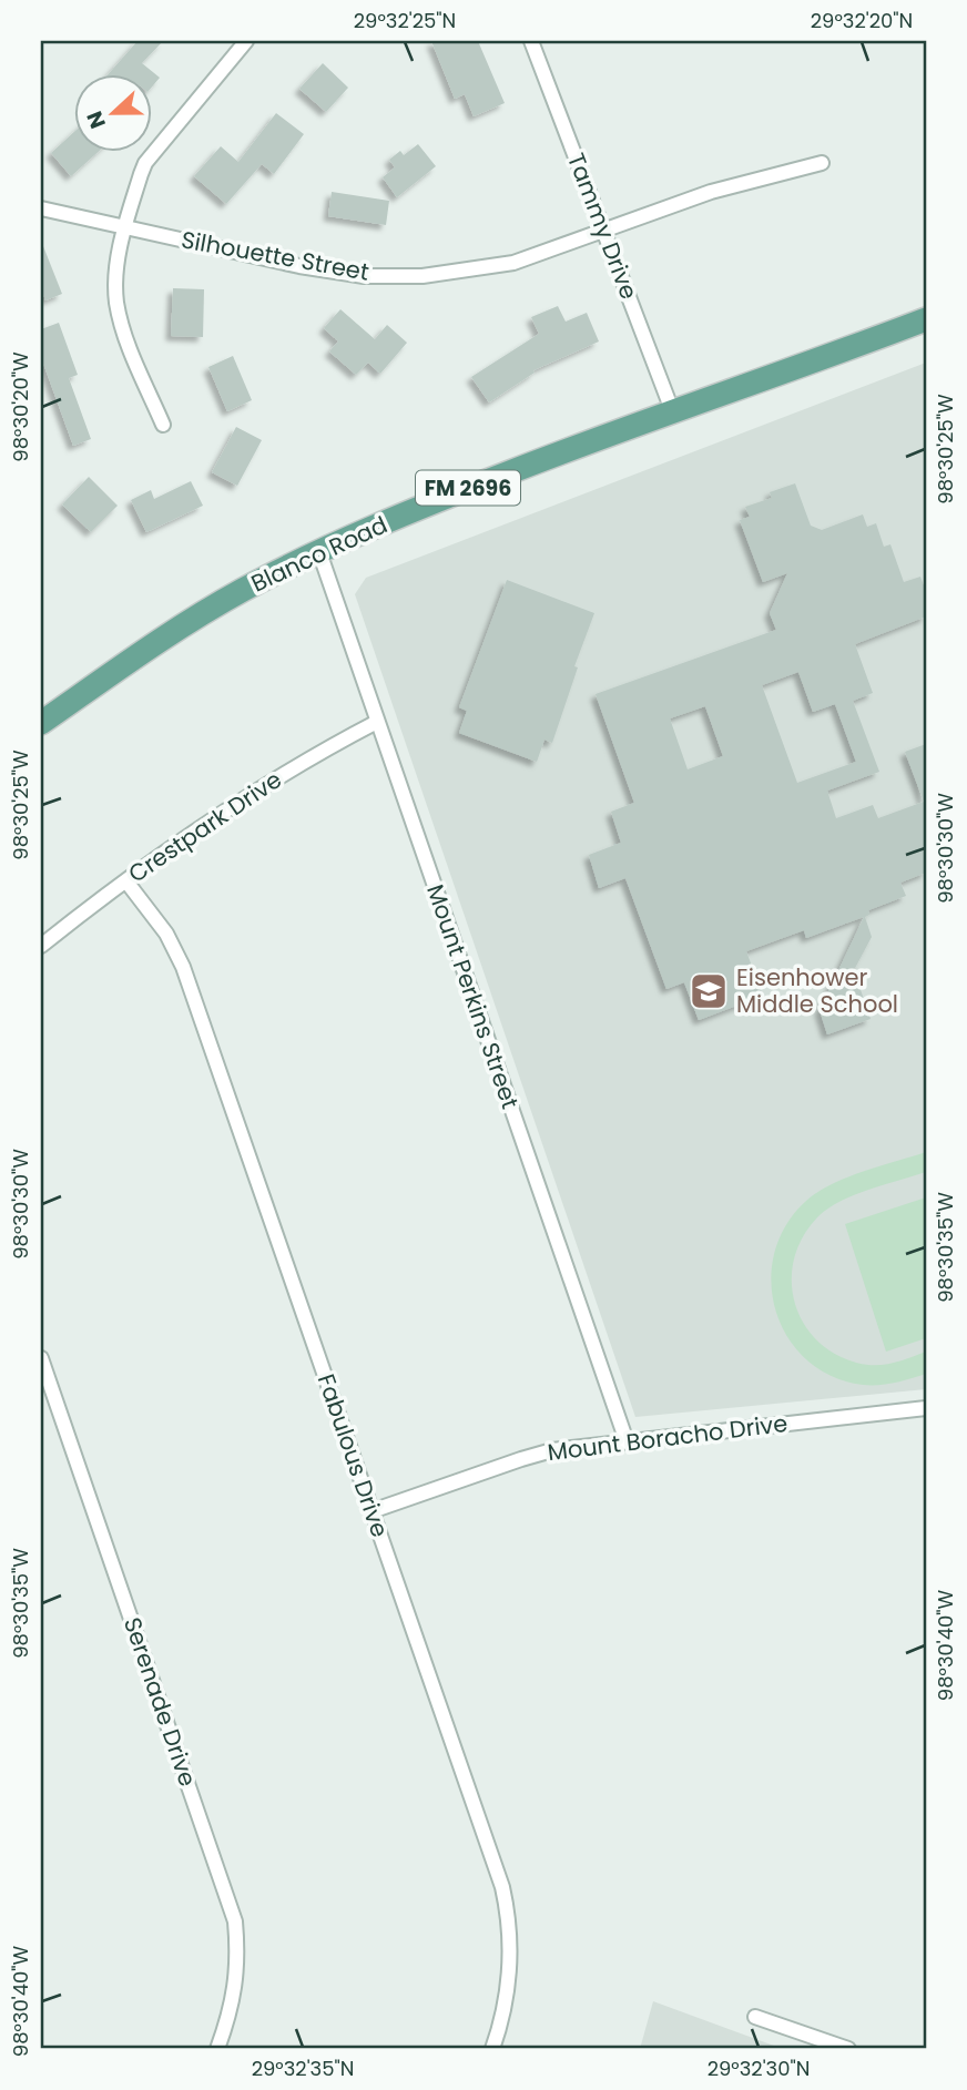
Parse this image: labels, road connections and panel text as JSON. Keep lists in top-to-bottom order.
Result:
{
  "streets": {
    "main road": ["FM 2696", "Blanco Road"],
    "street": [
      "Tammy Drive",
      "Silhouette Street",
      "Crestpark Drive",
      "Mount Perkins Street",
      "Mount Boracho Drive",
      "Fabulous Drive",
      "Serenade Drive"
    ]
  },
  "crossings": [
    ["Tammy Drive", "Silhouette Street"],
    ["Tammy Drive", "Blanco Road"],
    ["Blanco Road", "Mount Perkins Street"],
    ["Crestpark Drive", "Mount Perkins Street"],
    ["Crestpark Drive", "Fabulous Drive"],
    ["Mount Perkins Street", "Mount Boracho Drive"],
    ["Mount Boracho Drive", "Fabulous Drive"]
  ],
  "places": {
    "school or university": ["Eisenhower Middle School"]
  },
  "north": "left",
  "coordinates": [
    "29°32'25\"N",
    "29°32'20\"N",
    "98°30'20\"W",
    "98°30'25\"W",
    "98°30'30\"W",
    "98°30'35\"W",
    "98°30'40\"W",
    "29°32'35\"N",
    "29°32'30\"N"
  ]
}
